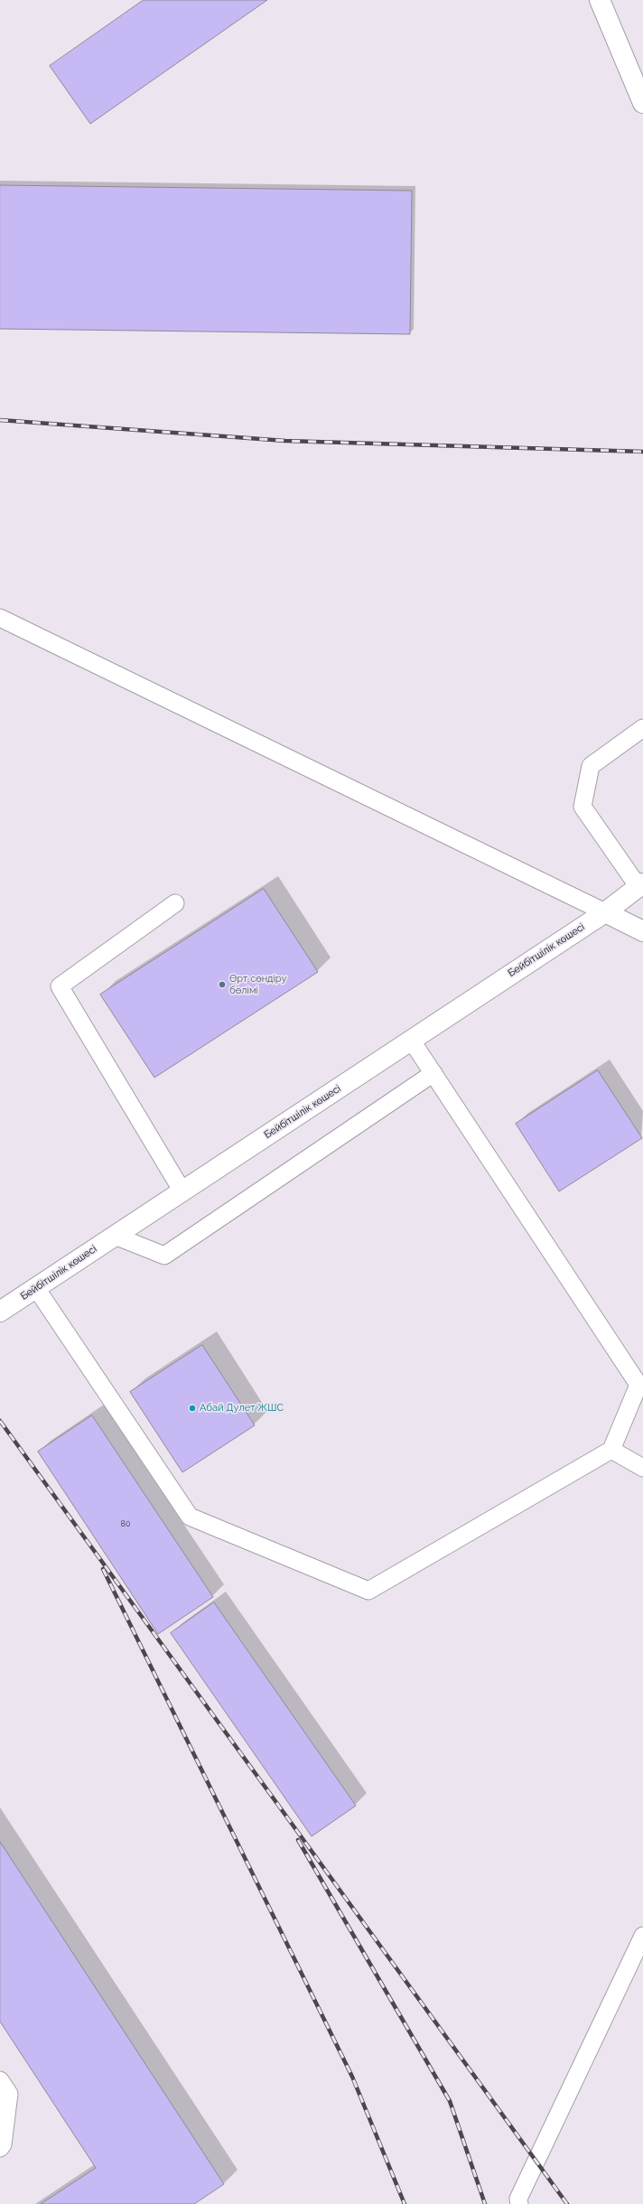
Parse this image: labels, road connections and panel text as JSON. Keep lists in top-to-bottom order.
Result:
{
  "streets": {
    "street": ["Бейбітшілік көшесі"]
  },
  "places": ["Өрт сөндіру бөлімі", "Абай Дулет ЖШС"],
  "house_numbers": ["80"]
}
